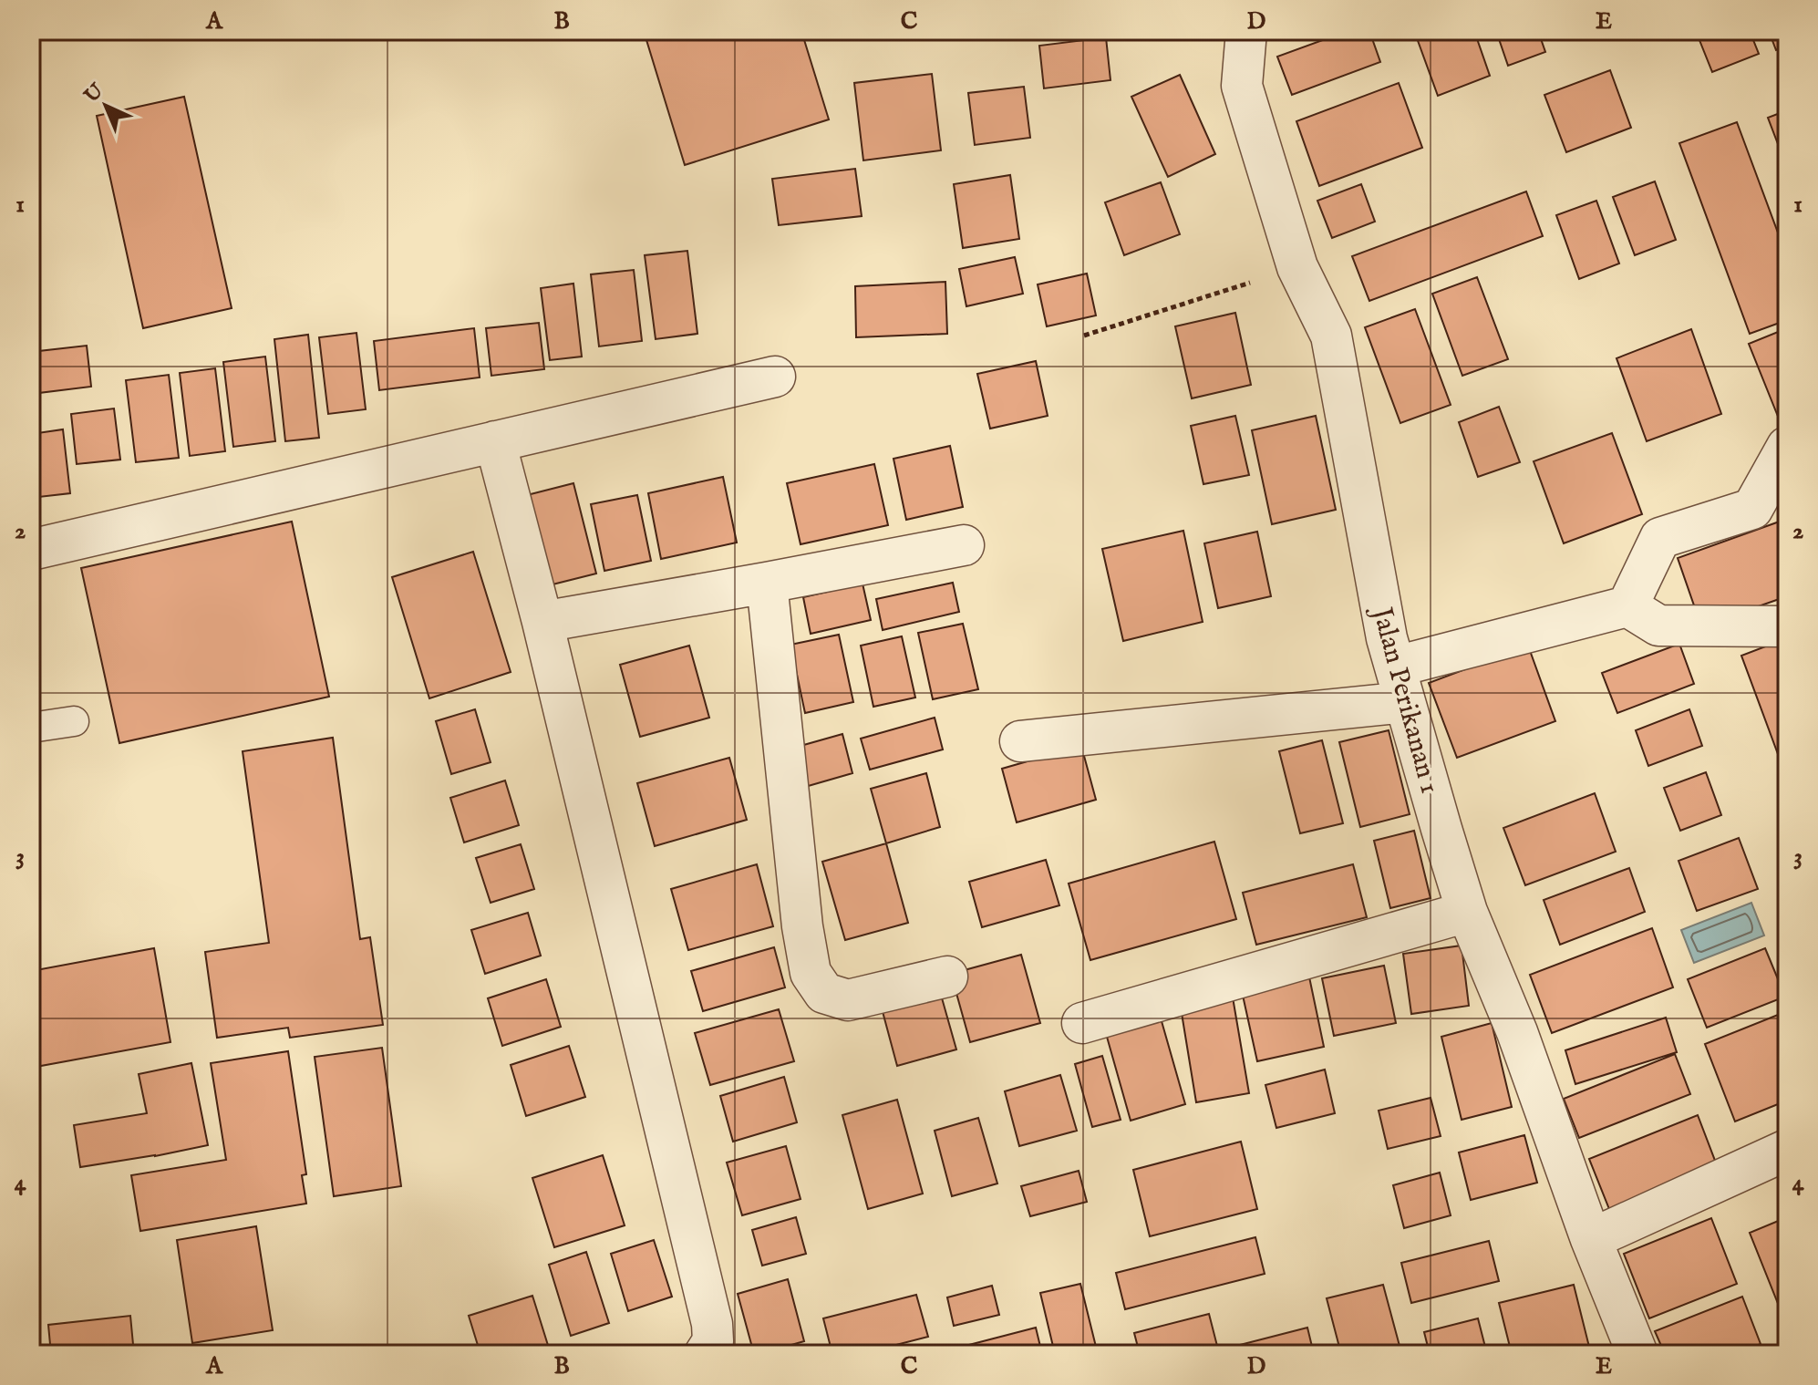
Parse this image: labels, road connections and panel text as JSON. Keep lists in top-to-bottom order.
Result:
{
  "streets": {
    "street": ["Jalan Perikanan 1"]
  },
  "north": "top left",
  "grid": {
    "columns": [
      "A",
      "B",
      "C",
      "D",
      "E"
    ],
    "rows": [
      "1",
      "2",
      "3",
      "4"
    ]
  }
}
